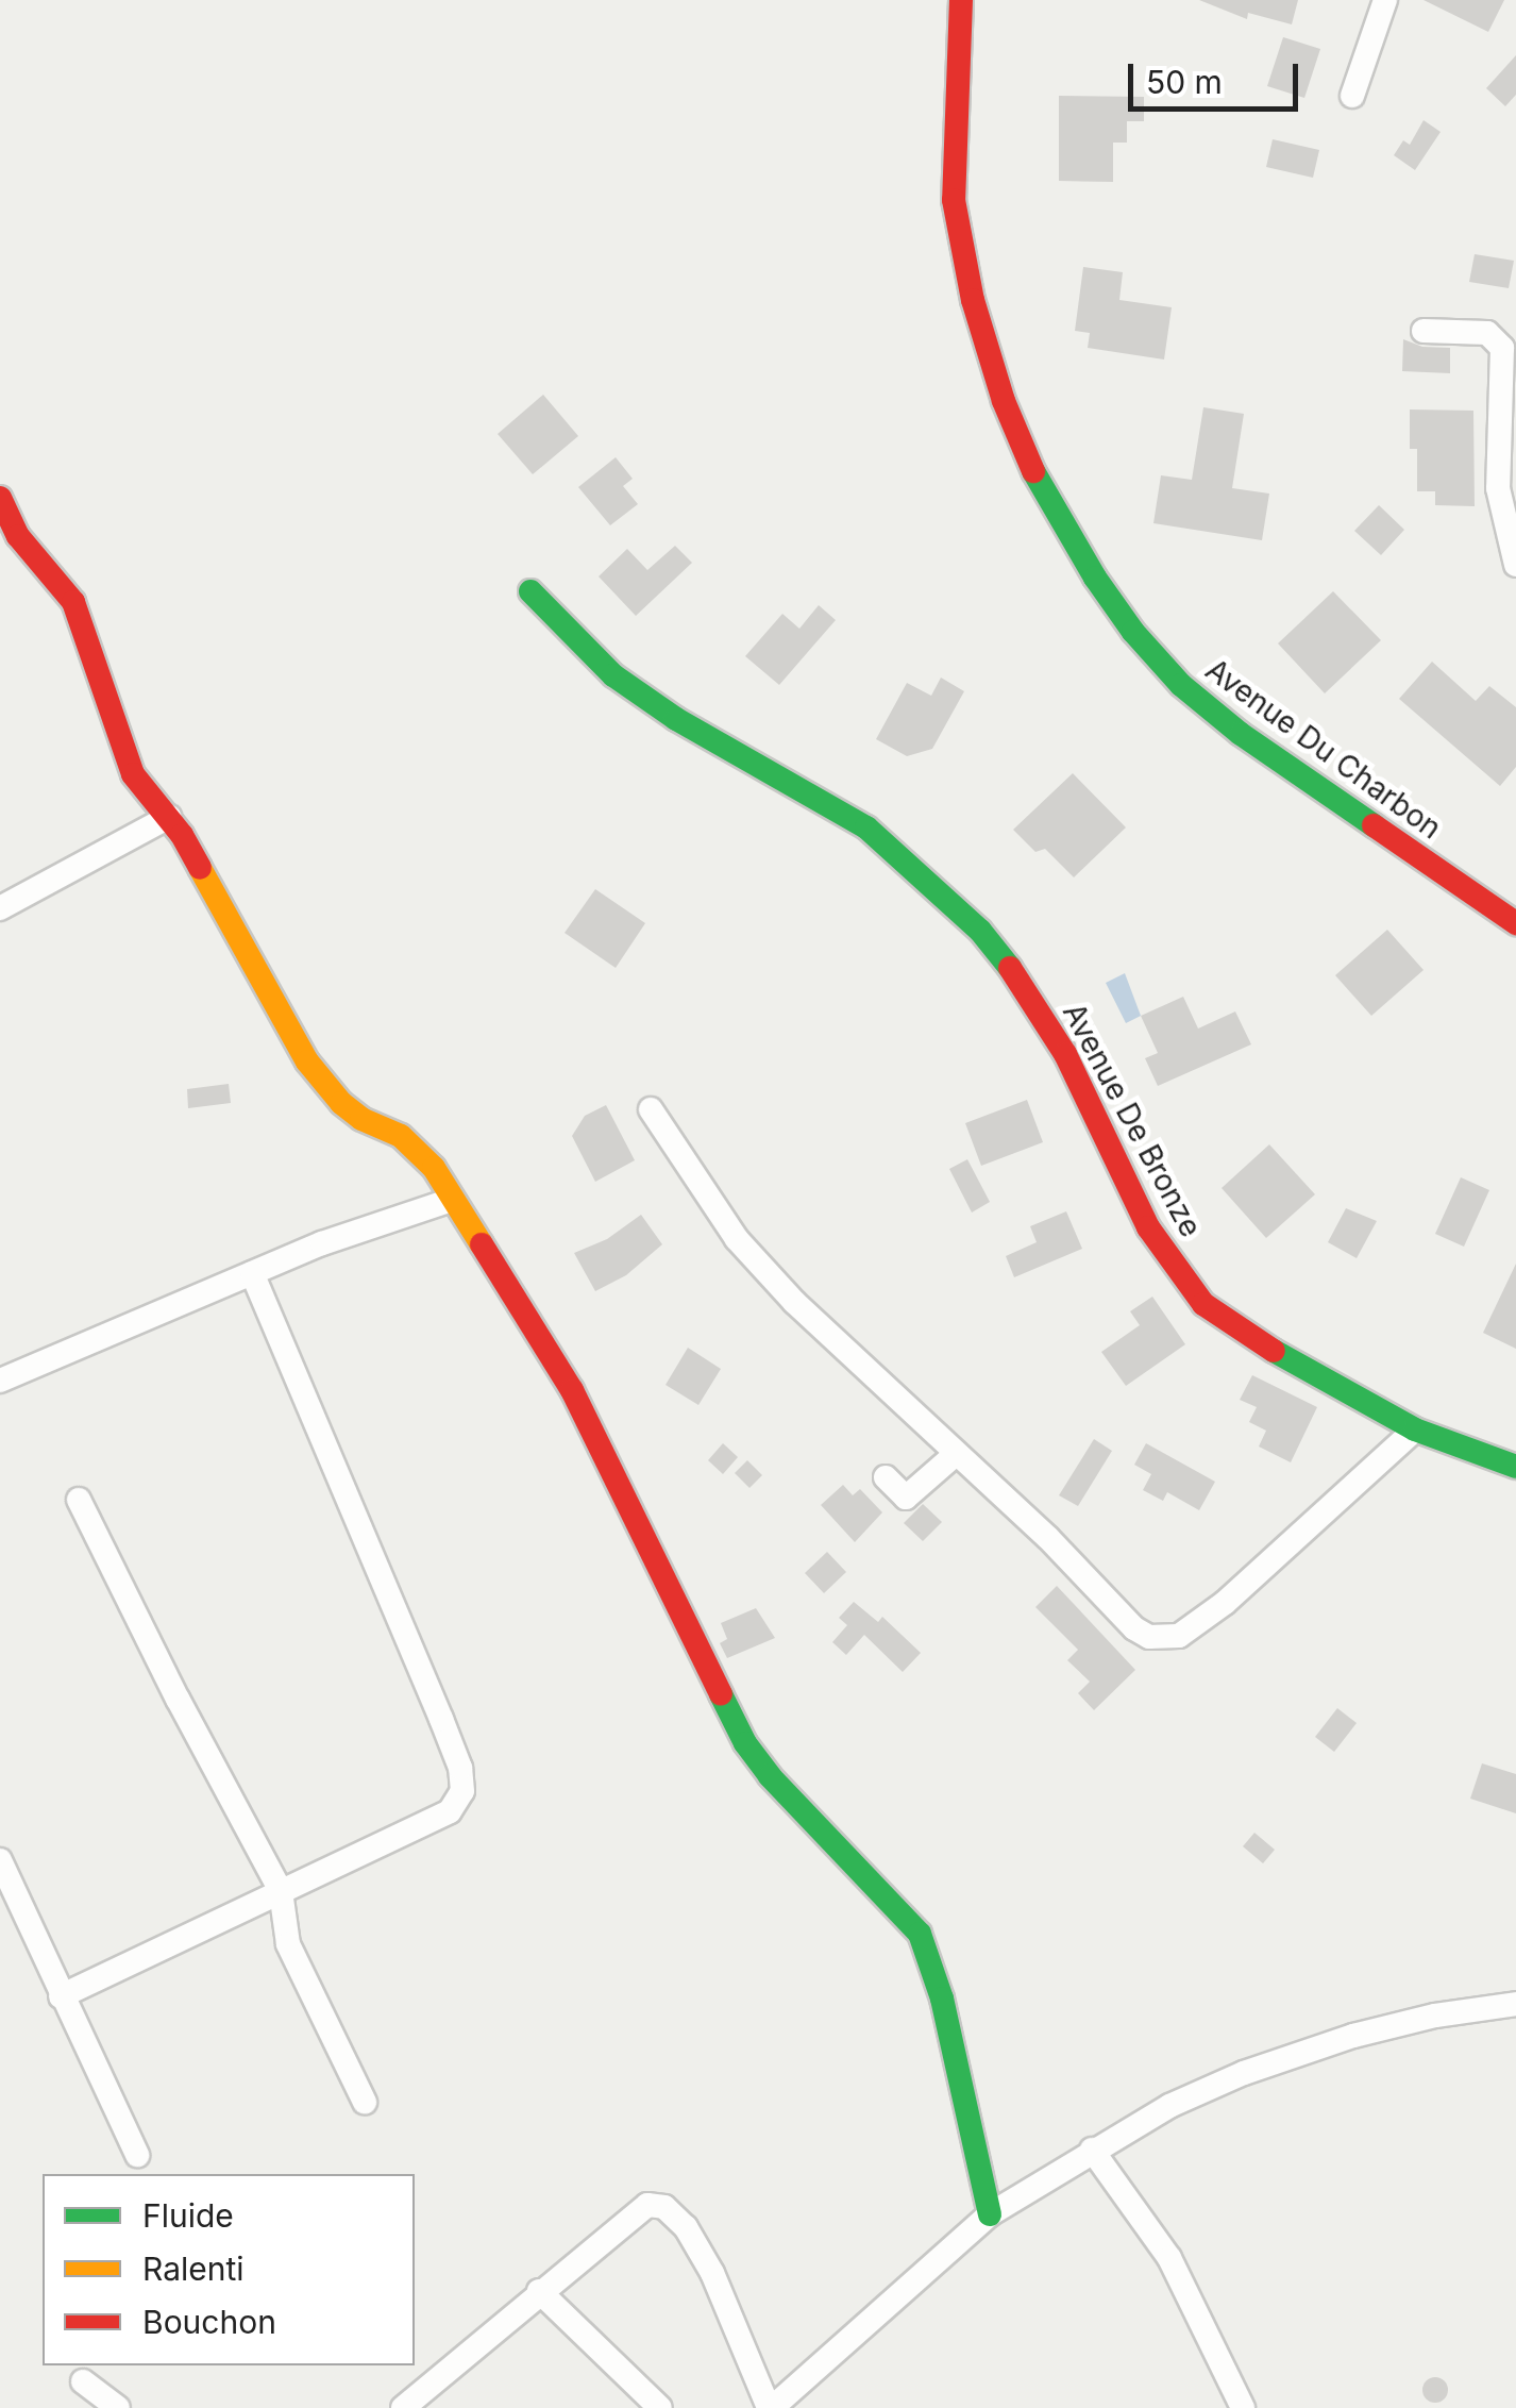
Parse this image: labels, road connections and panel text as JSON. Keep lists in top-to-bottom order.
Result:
{
  "streets": {
    "street": ["Avenue Du Charbon", "Avenue De Bronze"]
  },
  "legend": ["Fluide", "Ralenti", "Bouchon"],
  "scale_bar": "50 m"
}
